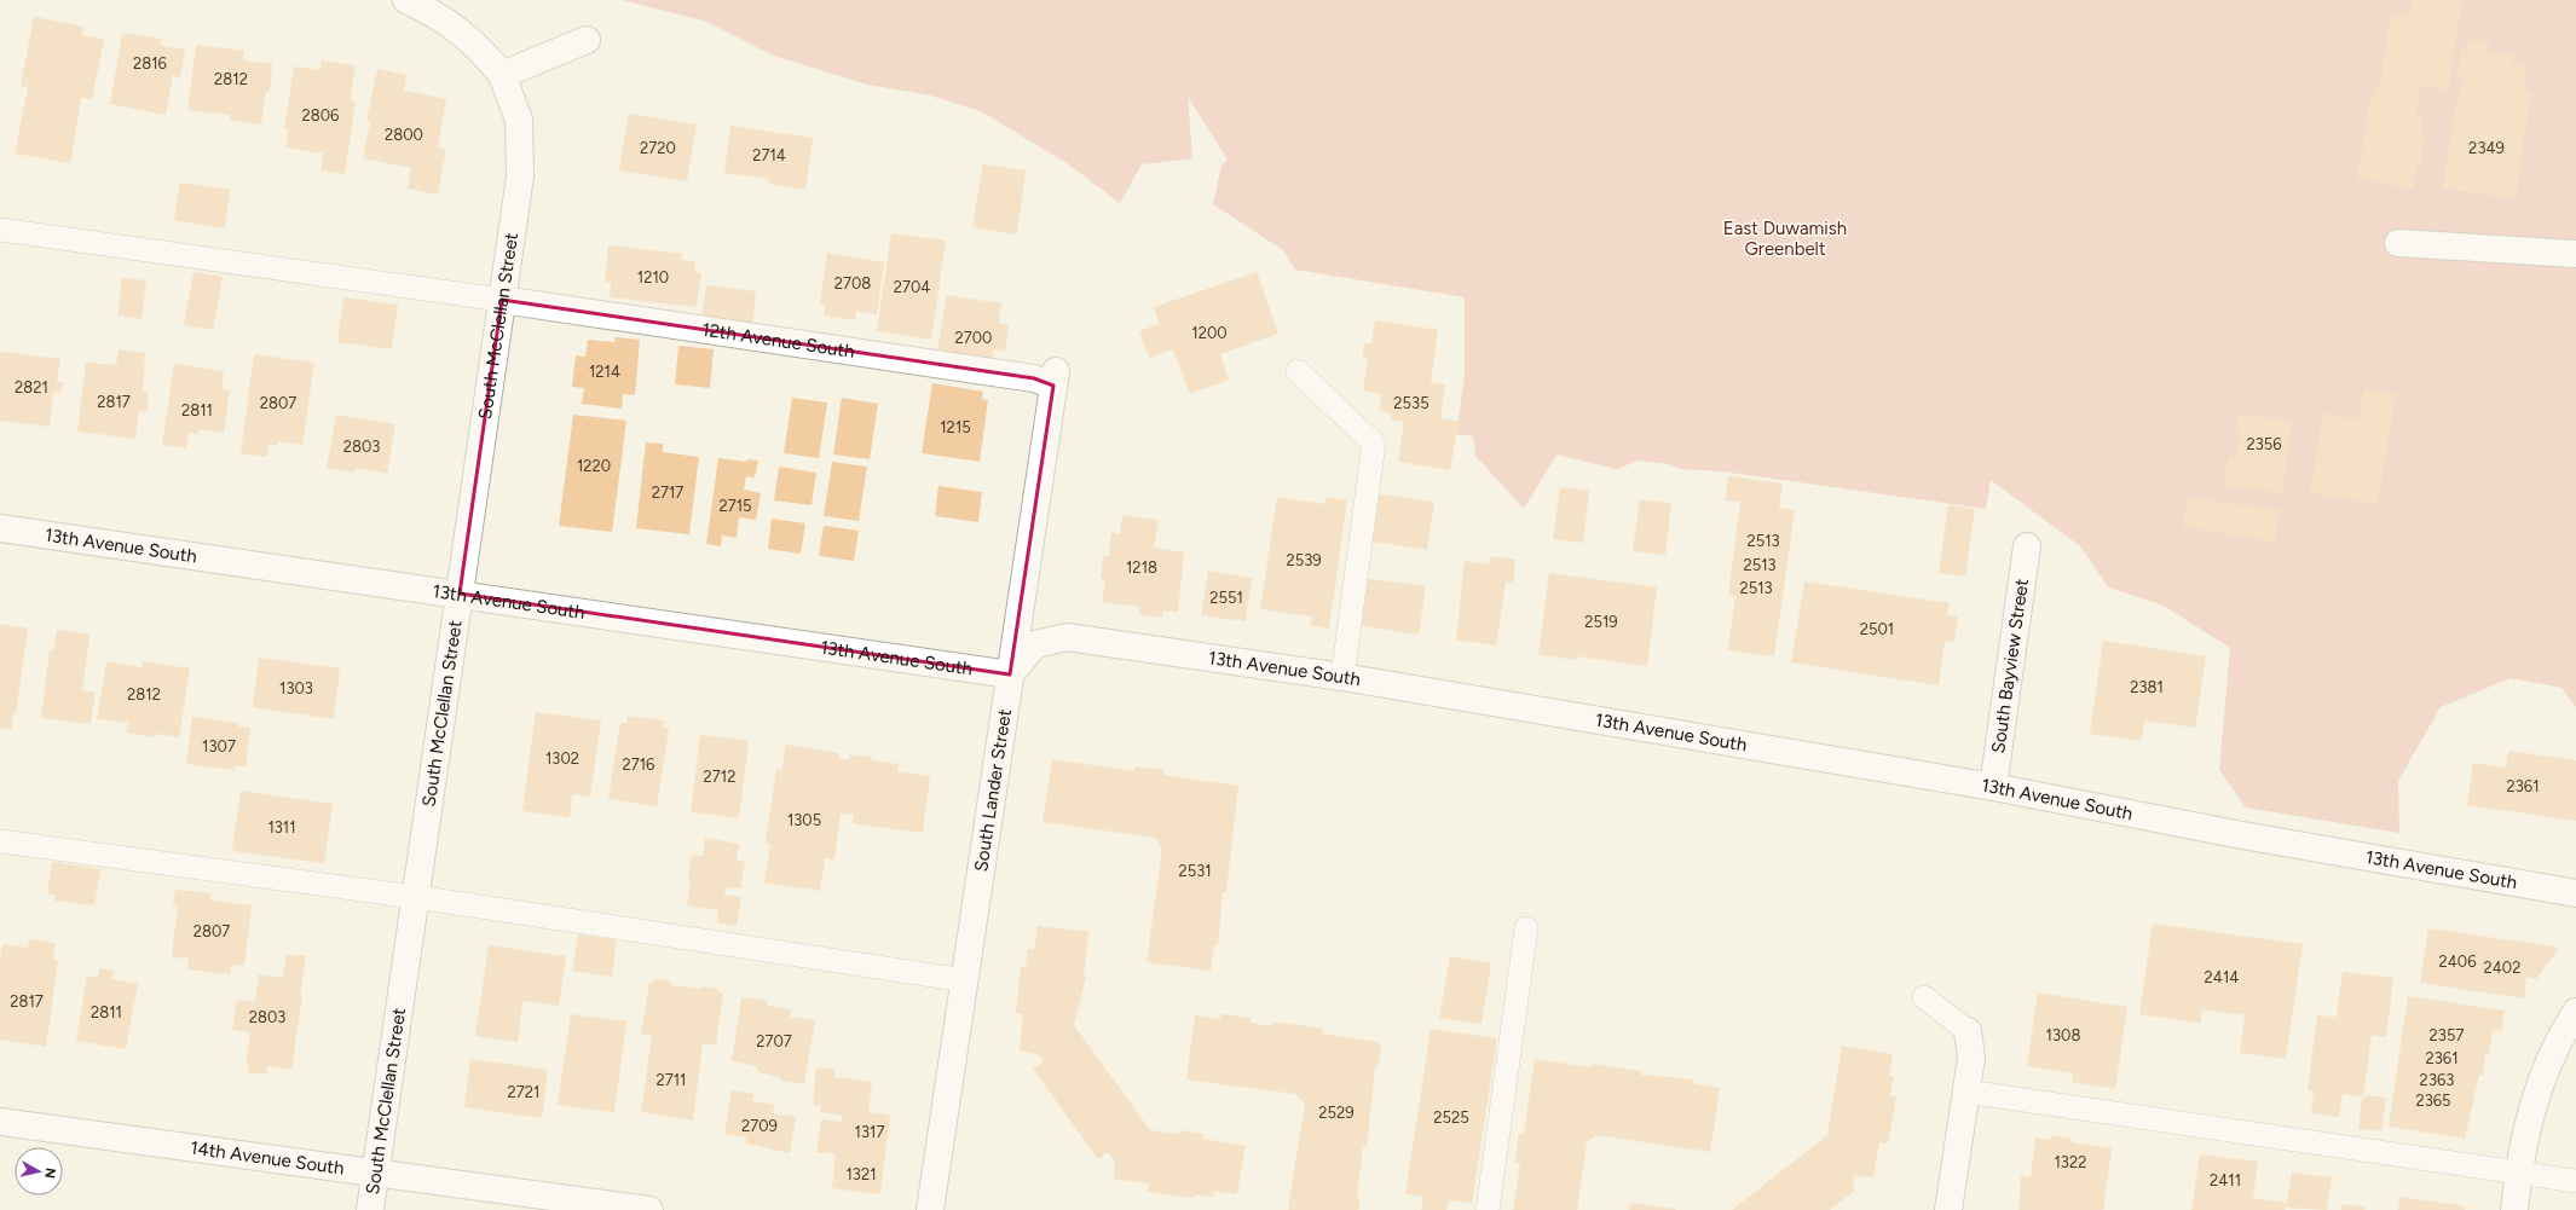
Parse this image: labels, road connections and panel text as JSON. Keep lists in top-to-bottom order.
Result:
{
  "streets": {
    "street": [
      "South McClellan Street",
      "12th Avenue South",
      "13th Avenue South",
      "South Bayview Street",
      "South Lander Street",
      "14th Avenue South"
    ]
  },
  "crossings": [
    ["South McClellan Street", "12th Avenue South"],
    ["South McClellan Street", "13th Avenue South"],
    ["South McClellan Street", "14th Avenue South"],
    ["12th Avenue South", "South Lander Street"],
    ["13th Avenue South", "South Bayview Street"],
    ["13th Avenue South", "South Lander Street"]
  ],
  "parks": ["East Duwamish Greenbelt"],
  "house_numbers": [
    "2816",
    "2812",
    "2806",
    "2800",
    "2720",
    "2349",
    "2714",
    "1210",
    "2708",
    "2704",
    "1200",
    "2700",
    "1214",
    "2821",
    "2817",
    "2807",
    "2535",
    "2811",
    "1215",
    "2356",
    "2803",
    "1220",
    "2717",
    "2715",
    "2513",
    "2539",
    "2513",
    "1218",
    "2513",
    "2551",
    "2519",
    "2501",
    "2381",
    "1303",
    "2812",
    "1307",
    "1302",
    "2716",
    "2712",
    "2361",
    "1305",
    "1311",
    "2531",
    "2807",
    "2406",
    "2402",
    "2414",
    "2817",
    "2811",
    "2803",
    "1308",
    "2357",
    "2707",
    "2361",
    "2711",
    "2363",
    "2721",
    "2365",
    "2529",
    "2525",
    "2709",
    "1317",
    "1322",
    "1321",
    "2411"
  ],
  "north": "right"
}
